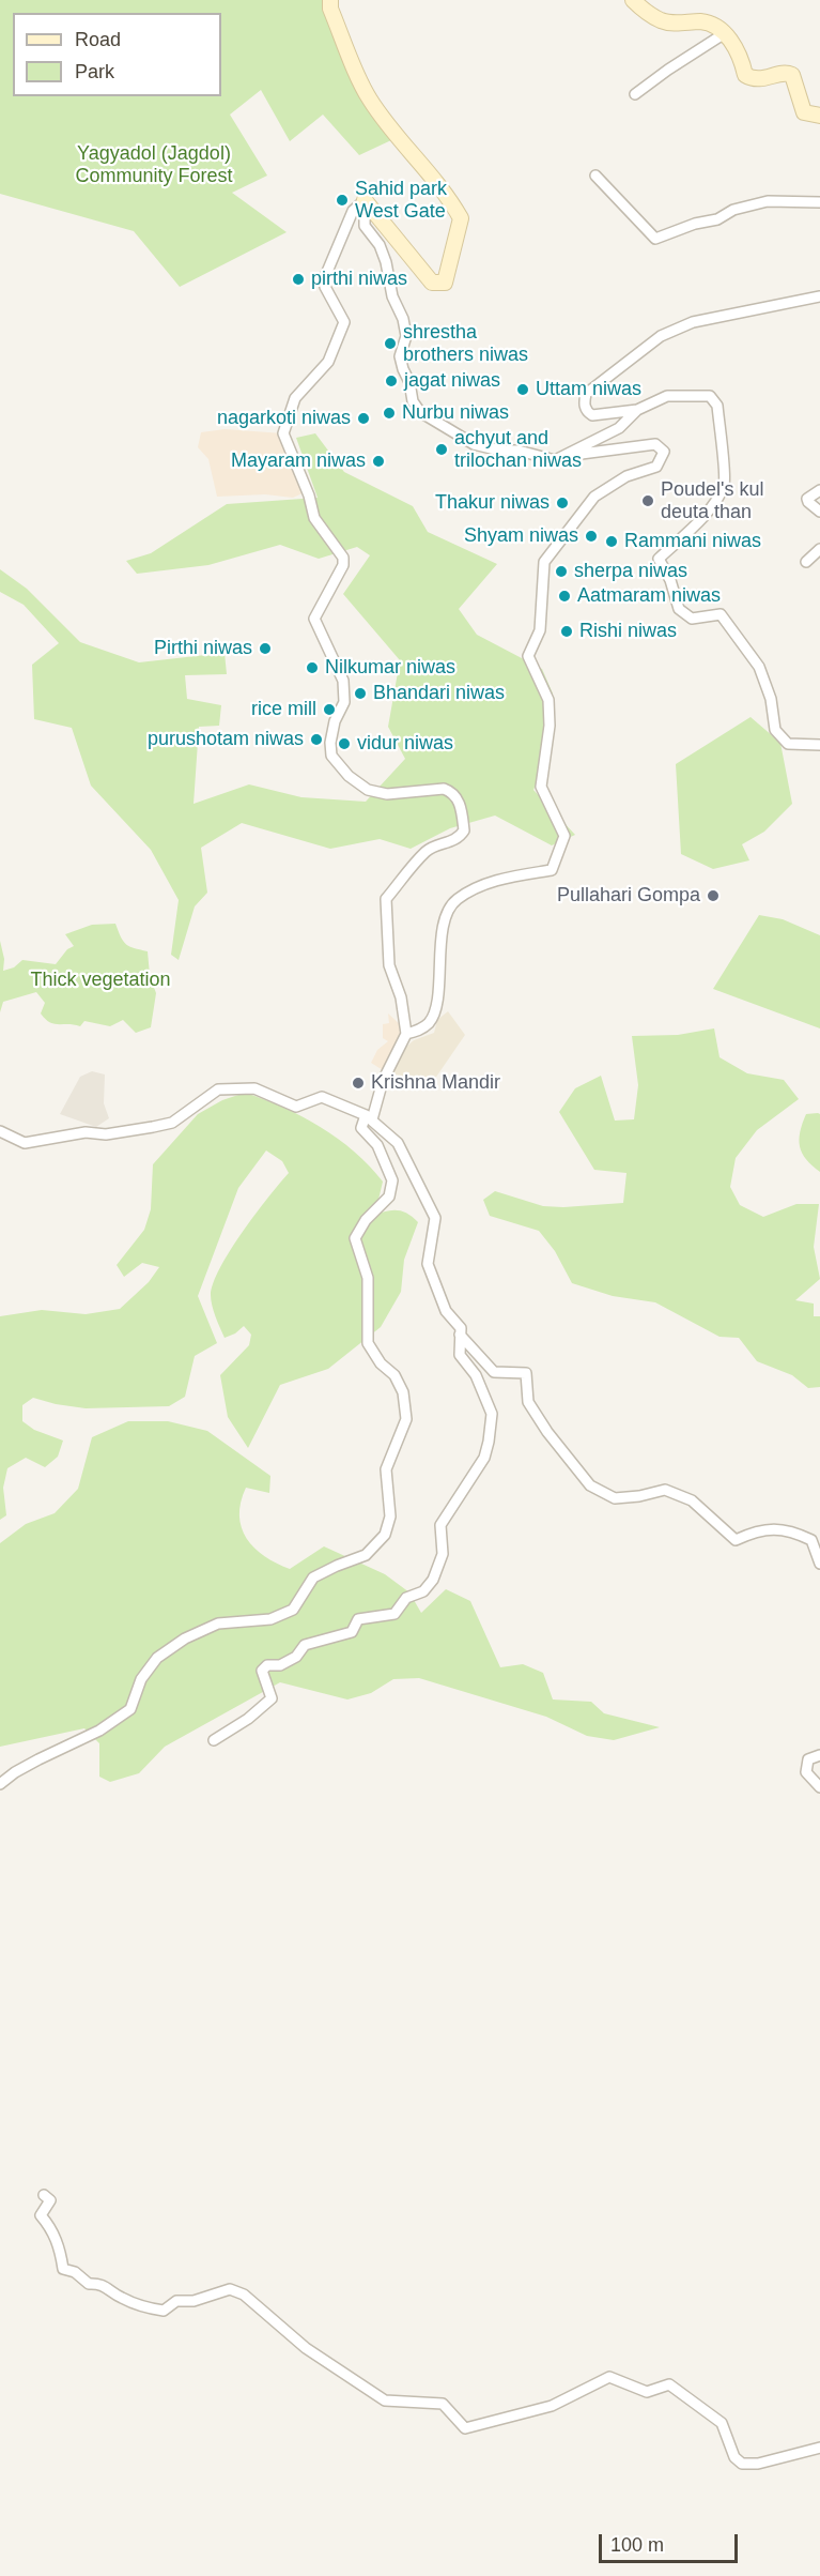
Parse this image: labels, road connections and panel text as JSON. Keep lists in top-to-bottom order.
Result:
{
  "parks": ["Yagyadol (Jagdol) Community Forest", "Thick vegetation"],
  "places": [
    "Sahid park West Gate",
    "pirthi niwas",
    "shrestha brothers niwas",
    "jagat niwas",
    "Uttam niwas",
    "Nurbu niwas",
    "nagarkoti niwas",
    "achyut and trilochan niwas",
    "Mayaram niwas",
    "Poudel's kul deuta than",
    "Thakur niwas",
    "Shyam niwas",
    "Rammani niwas",
    "sherpa niwas",
    "Aatmaram niwas",
    "Rishi niwas",
    "Pirthi niwas",
    "Nilkumar niwas",
    "Bhandari niwas",
    "rice mill",
    "purushotam niwas",
    "vidur niwas",
    "Pullahari Gompa",
    "Krishna Mandir"
  ],
  "legend": ["Road", "Park"],
  "scale_bar": "100 m"
}
